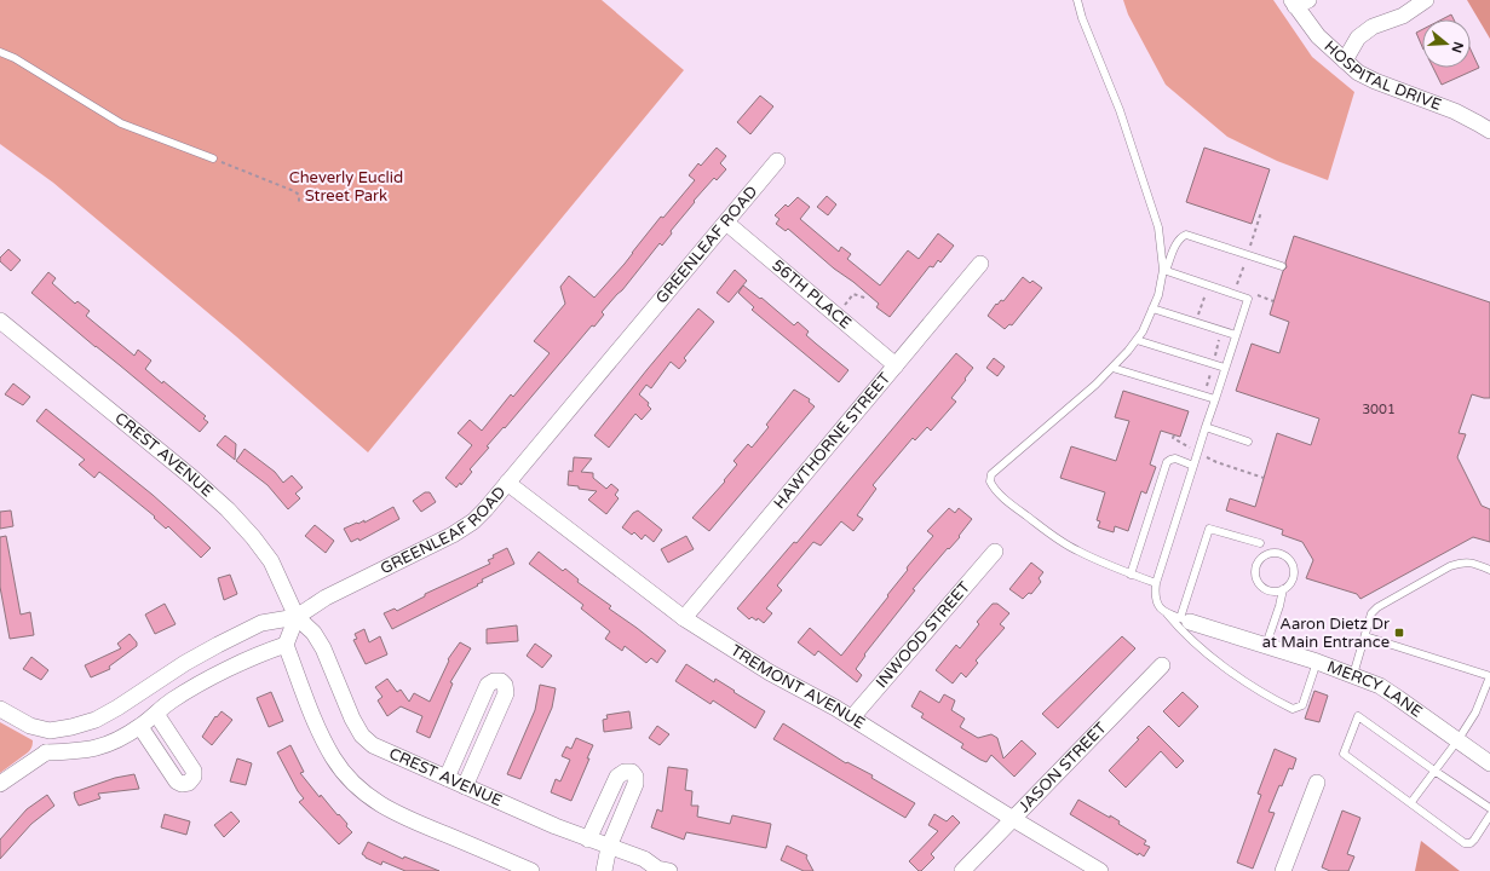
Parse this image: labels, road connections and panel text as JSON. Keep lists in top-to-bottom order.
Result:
{
  "streets": {
    "street": [
      "HOSPITAL DRIVE",
      "GREENLEAF ROAD",
      "56TH PLACE",
      "HAWTHORNE STREET",
      "CREST AVENUE",
      "INWOOD STREET",
      "TREMONT AVENUE",
      "MERCY LANE",
      "JASON STREET"
    ]
  },
  "crossings": [
    ["GREENLEAF ROAD", "56TH PLACE"],
    ["GREENLEAF ROAD", "CREST AVENUE"],
    ["GREENLEAF ROAD", "TREMONT AVENUE"],
    ["56TH PLACE", "HAWTHORNE STREET"],
    ["HAWTHORNE STREET", "TREMONT AVENUE"],
    ["INWOOD STREET", "TREMONT AVENUE"],
    ["TREMONT AVENUE", "JASON STREET"]
  ],
  "parks": ["Cheverly Euclid Street Park"],
  "places": {
    "transit": ["Aaron Dietz Dr at Main Entrance"]
  },
  "house_numbers": ["3001"],
  "north": "right"
}
